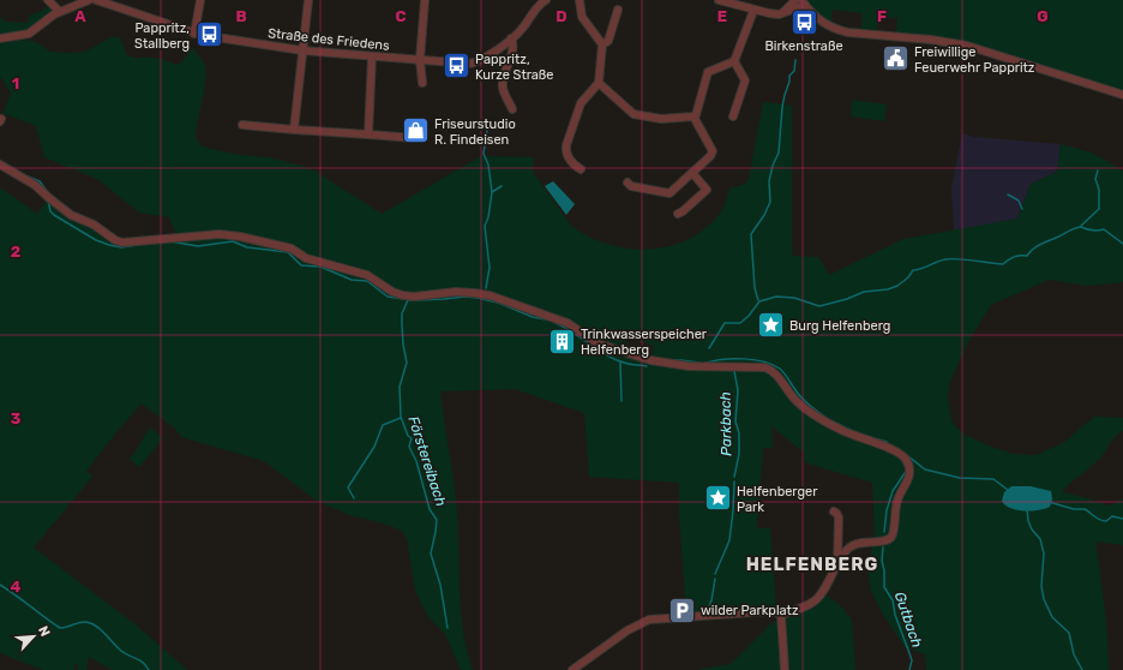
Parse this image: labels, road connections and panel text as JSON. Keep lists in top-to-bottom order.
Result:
{
  "streets": {
    "street": ["Straße des Friedens"]
  },
  "districts": ["HELFENBERG"],
  "water": ["Parkbach", "Förstereibach", "Gutbach"],
  "places": {
    "bus stop": ["Birkenstraße", "Pappritz, Stallberg", "Pappritz, Kurze Straße"],
    "public building": ["Freiwillige Feuerwehr Pappritz"],
    "shop": ["Friseurstudio R. Findeisen"],
    "place": ["Burg Helfenberg", "Helfenberger Park"],
    "building": ["Trinkwasserspeicher Helfenberg"],
    "parking": ["wilder Parkplatz"]
  },
  "north": "top right",
  "grid": {
    "columns": [
      "A",
      "B",
      "C",
      "D",
      "E",
      "F",
      "G"
    ],
    "rows": [
      "1",
      "2",
      "3",
      "4"
    ]
  }
}
